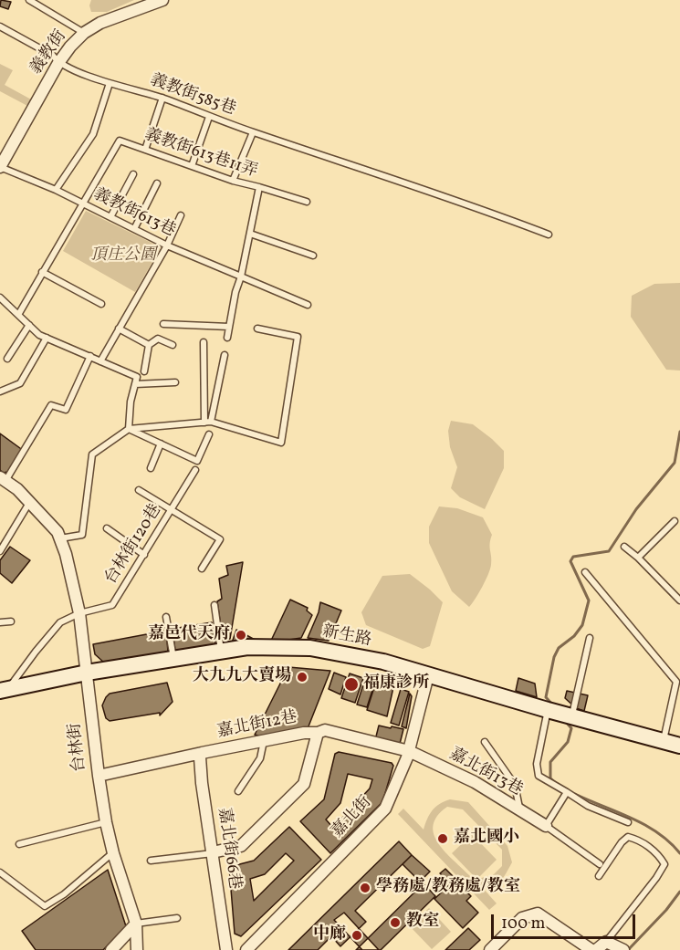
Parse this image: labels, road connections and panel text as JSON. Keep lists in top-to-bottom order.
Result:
{
  "streets": {
    "street": [
      "義教街",
      "新生路",
      "嘉北街12巷",
      "台林街",
      "嘉北街13巷",
      "嘉北街",
      "嘉北街66巷"
    ],
    "lane": [
      "義教街585巷",
      "義教街613巷11弄",
      "義教街613巷",
      "台林街120巷"
    ]
  },
  "crossings": [
    ["義教街", "義教街585巷"],
    ["義教街", "義教街613巷"],
    ["義教街613巷11弄", "義教街613巷"],
    ["台林街120巷", "新生路"],
    ["台林街120巷", "台林街"],
    ["新生路", "台林街"],
    ["新生路", "嘉北街"],
    ["嘉北街12巷", "台林街"],
    ["嘉北街12巷", "嘉北街13巷"],
    ["嘉北街12巷", "嘉北街"],
    ["嘉北街12巷", "嘉北街66巷"],
    ["嘉北街13巷", "嘉北街"]
  ],
  "parks": ["頂庄公園"],
  "places": [
    "嘉邑代天府",
    "大九九大賣場",
    "福康診所",
    "嘉北國小",
    "學務處/教務處/教室",
    "教室",
    "中廊"
  ],
  "scale_bar": "100 m"
}
